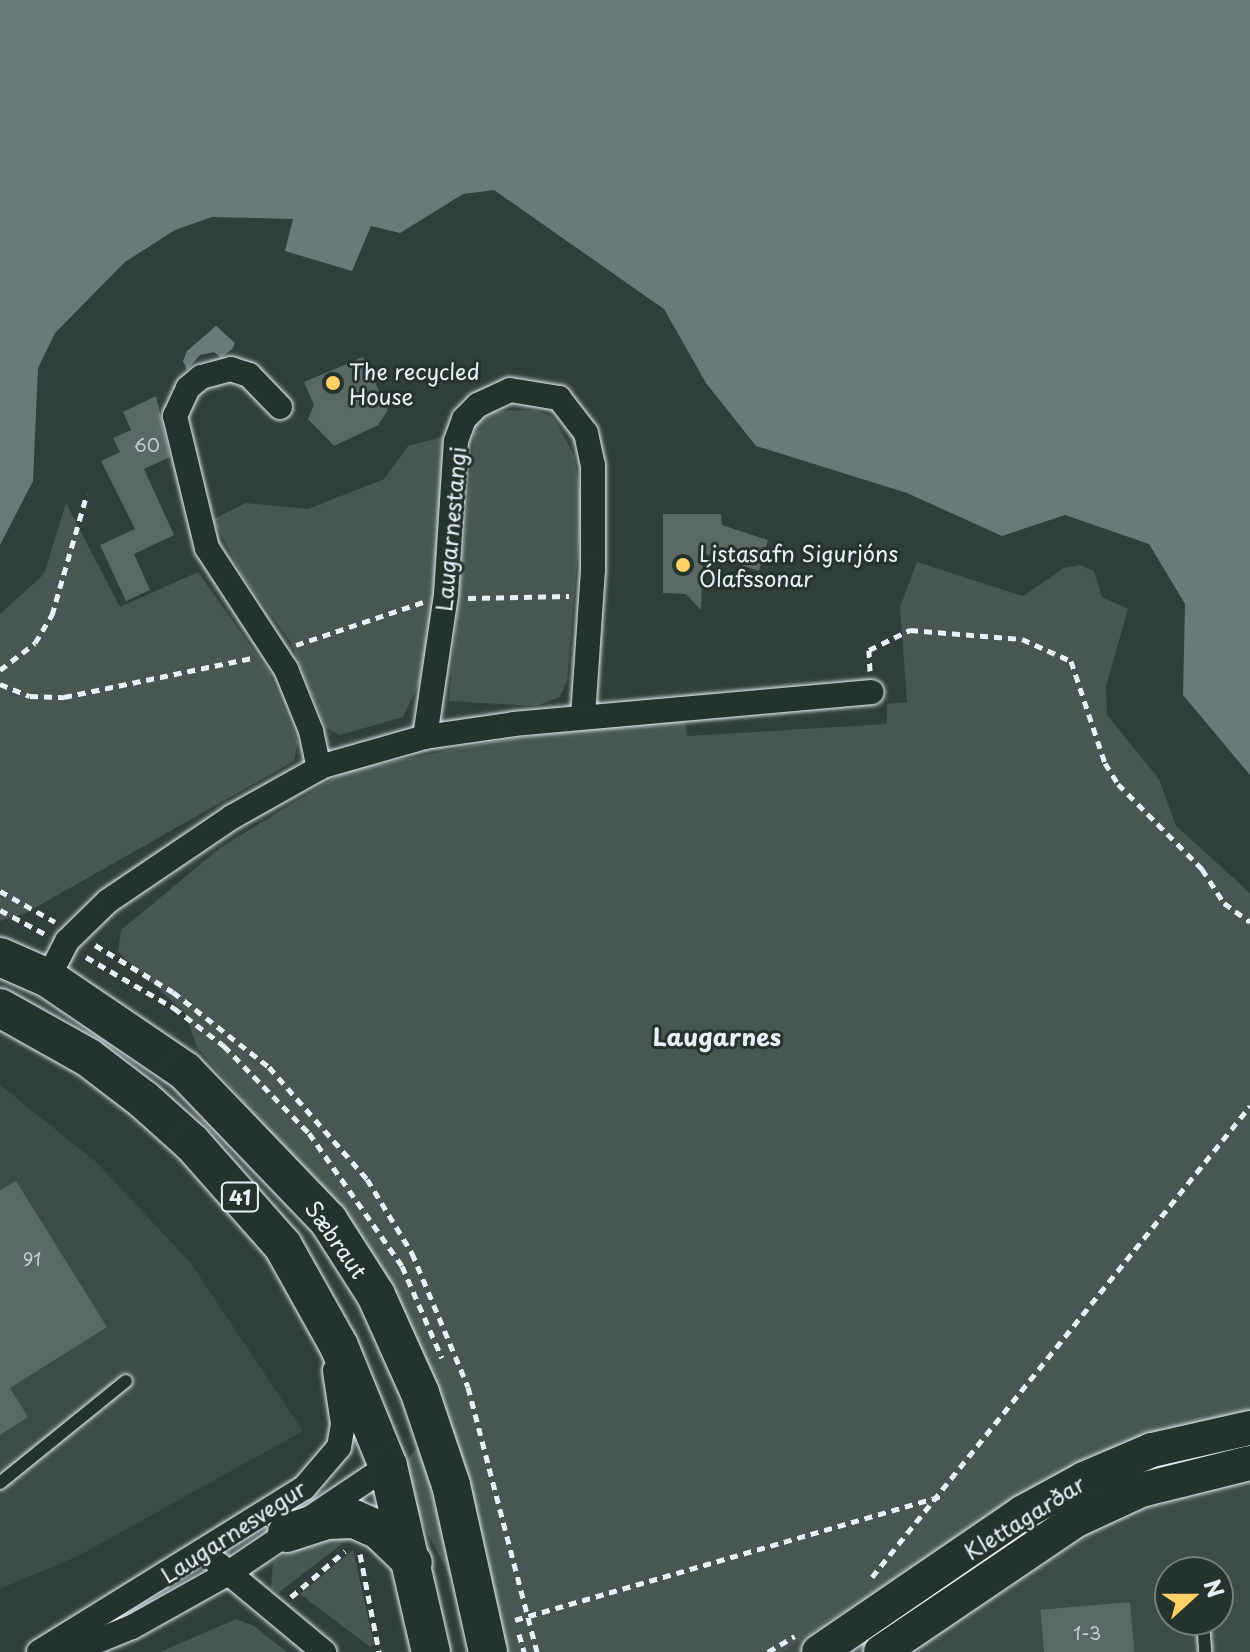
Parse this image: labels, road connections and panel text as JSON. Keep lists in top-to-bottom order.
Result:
{
  "streets": {
    "main road": ["41", "Sæbraut", "Klettagarðar"],
    "street": ["Laugarnestangi", "Laugarnesvegur"]
  },
  "crossings": [
    ["41", "Laugarnesvegur"]
  ],
  "districts": ["Laugarnes"],
  "places": ["The recycled House", "Listasafn Sigurjóns Ólafssonar"],
  "house_numbers": ["60", "91", "1-3"],
  "north": "right"
}
